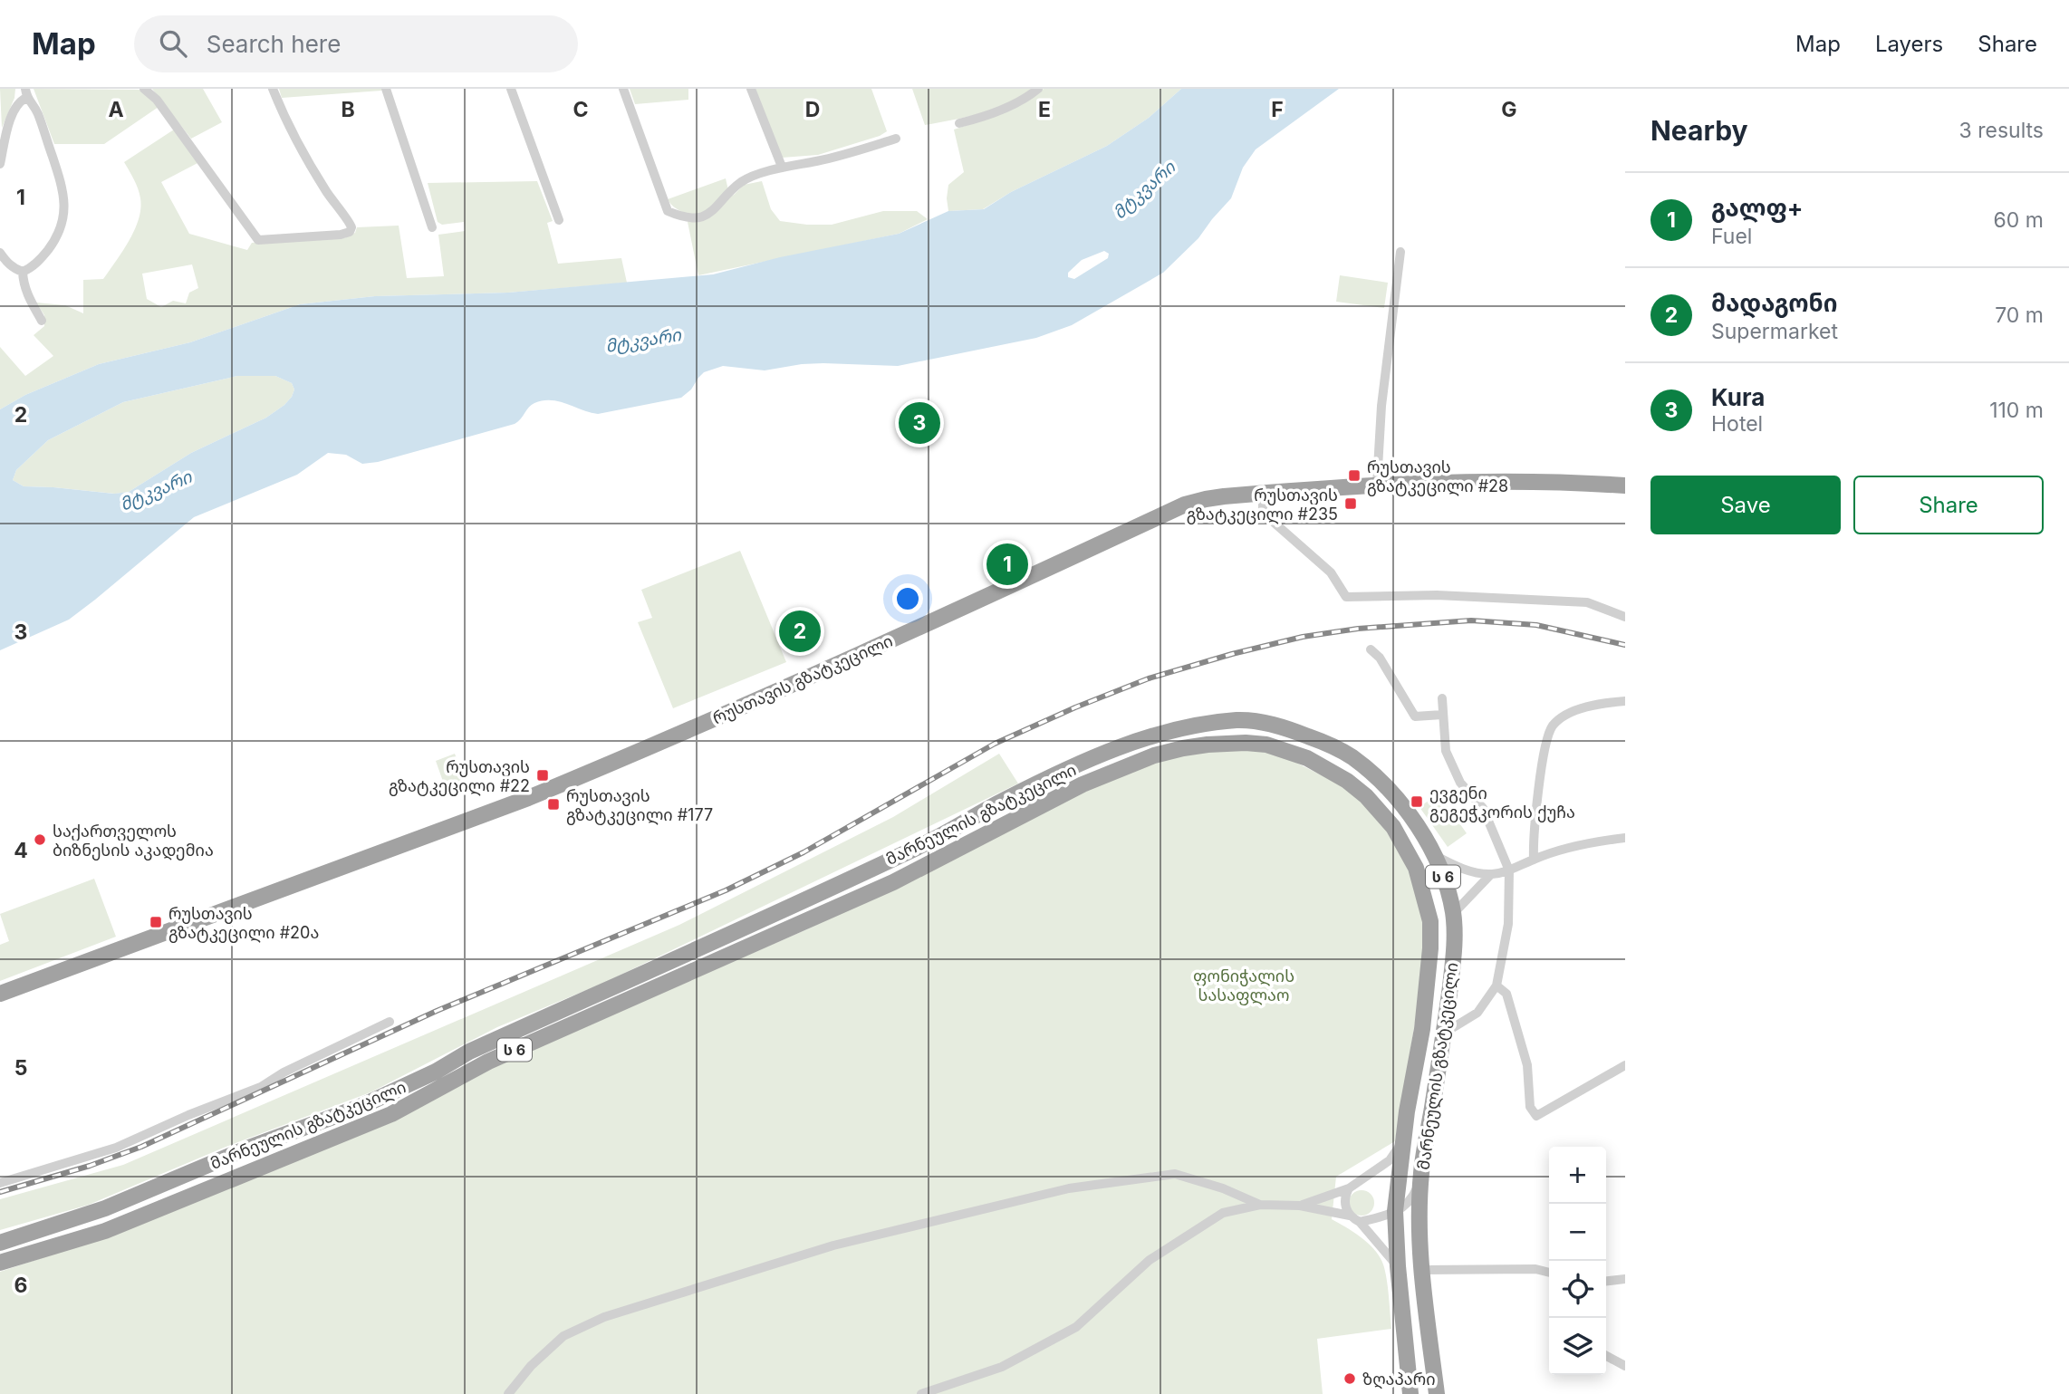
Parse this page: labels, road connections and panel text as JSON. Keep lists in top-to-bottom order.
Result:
{
  "streets": {
    "highway": ["რუსთავის გზატკეცილი", "მარნეულის გზატკეცილი", "ს 6"]
  },
  "water": ["მტკვარი"],
  "parks": ["ფონიჭალის სასაფლაო"],
  "places": {
    "transit": [
      "რუსთავის გზატკეცილი #28",
      "რუსთავის გზატკეცილი #235",
      "რუსთავის გზატკეცილი #22",
      "ევგენი გეგეჭკორის ქუჩა",
      "რუსთავის გზატკეცილი #177",
      "რუსთავის გზატკეცილი #20ა"
    ],
    "other": ["საქართველოს ბიზნესის აკადემია", "ზღაპარი"]
  },
  "page": {
    "header": "Map",
    "search": "Search here",
    "nav": ["Map", "Layers", "Share"],
    "heading": ["Nearby", "3 results"],
    "list": [
      {
        "mark": "1",
        "name": "გალფ+",
        "note": "Fuel",
        "value": "60 m"
      },
      {
        "mark": "2",
        "name": "მადაგონი",
        "note": "Supermarket",
        "value": "70 m"
      },
      {
        "mark": "3",
        "name": "Kura",
        "note": "Hotel",
        "value": "110 m"
      }
    ],
    "pins": ["3", "1", "2"],
    "buttons": ["Save", "Share"],
    "map_buttons": ["+", "−"]
  },
  "grid": {
    "columns": [
      "A",
      "B",
      "C",
      "D",
      "E",
      "F",
      "G"
    ],
    "rows": [
      "1",
      "2",
      "3",
      "4",
      "5",
      "6"
    ]
  }
}
